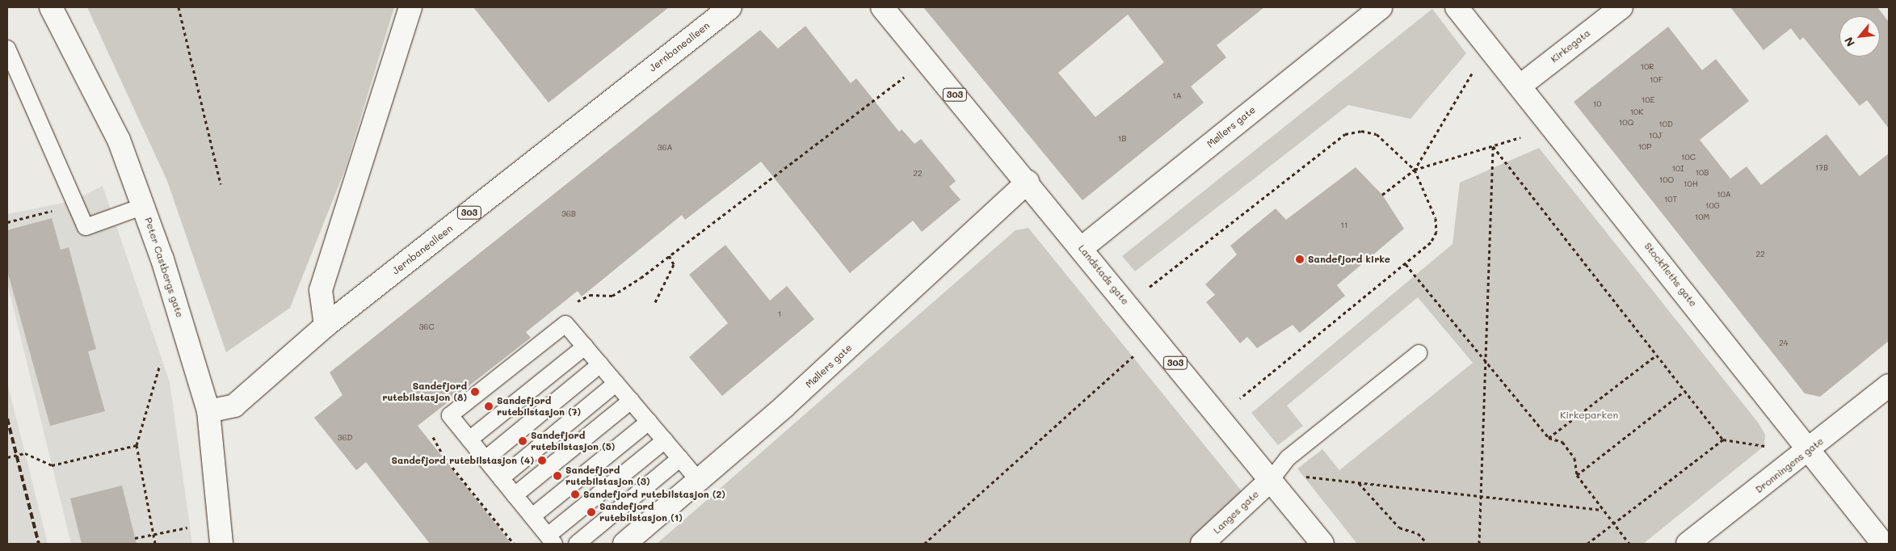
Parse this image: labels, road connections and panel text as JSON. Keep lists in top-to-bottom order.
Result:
{
  "streets": {
    "street": [
      "Kirkegata",
      "Jernbanealleen",
      "303",
      "Møllers gate",
      "Peter Castbergs gate",
      "Landstads gate",
      "Stockfleths gate",
      "Dronningens gate",
      "Langes gate"
    ]
  },
  "crossings": [
    ["Kirkegata", "Stockfleths gate"],
    ["Jernbanealleen", "Peter Castbergs gate"],
    ["Møllers gate", "Landstads gate"],
    ["Landstads gate", "Langes gate"],
    ["Stockfleths gate", "Dronningens gate"]
  ],
  "parks": ["Kirkeparken"],
  "places": [
    "Sandefjord kirke",
    "Sandefjord rutebilstasjon (8)",
    "Sandefjord rutebilstasjon (7)",
    "Sandefjord rutebilstasjon (5)",
    "Sandefjord rutebilstasjon (4)",
    "Sandefjord rutebilstasjon (3)",
    "Sandefjord rutebilstasjon (2)",
    "Sandefjord rutebilstasjon (1)"
  ],
  "house_numbers": [
    "10R",
    "10F",
    "1A",
    "10E",
    "10",
    "10K",
    "10Q",
    "10D",
    "10J",
    "1B",
    "10P",
    "36A",
    "10C",
    "17B",
    "10I",
    "10B",
    "22",
    "10O",
    "10H",
    "10A",
    "10T",
    "10G",
    "36B",
    "10M",
    "11",
    "22",
    "1",
    "36C",
    "24",
    "36D"
  ],
  "north": "bottom left"
}
